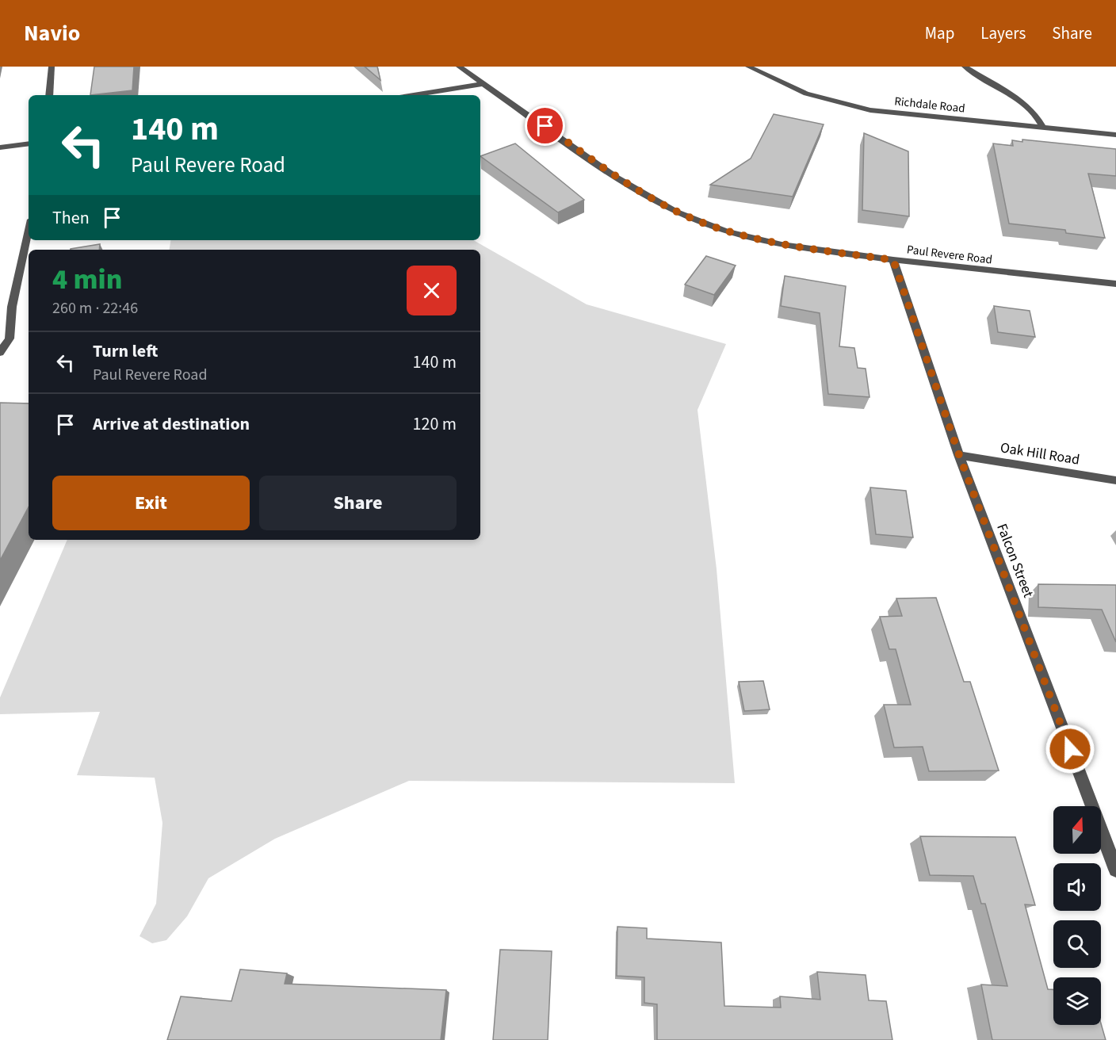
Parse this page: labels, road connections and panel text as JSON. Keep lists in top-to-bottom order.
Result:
{
  "streets": {
    "street": [
      "Richdale Road",
      "Paul Revere Road",
      "Oak Hill Road",
      "Falcon Street"
    ]
  },
  "crossings": [
    ["Paul Revere Road", "Falcon Street"],
    ["Oak Hill Road", "Falcon Street"]
  ],
  "north": "top",
  "page": {
    "header": "Navio",
    "nav": ["Map", "Layers", "Share"],
    "turn": ["140 m", "Paul Revere Road"],
    "then": "Then",
    "heading": ["4 min", "260 m · 22:46"],
    "list": [
      {
        "name": "Turn left",
        "note": "Paul Revere Road",
        "value": "140 m"
      },
      {
        "name": "Arrive at destination",
        "value": "120 m"
      }
    ],
    "buttons": ["Exit", "Share"]
  }
}
